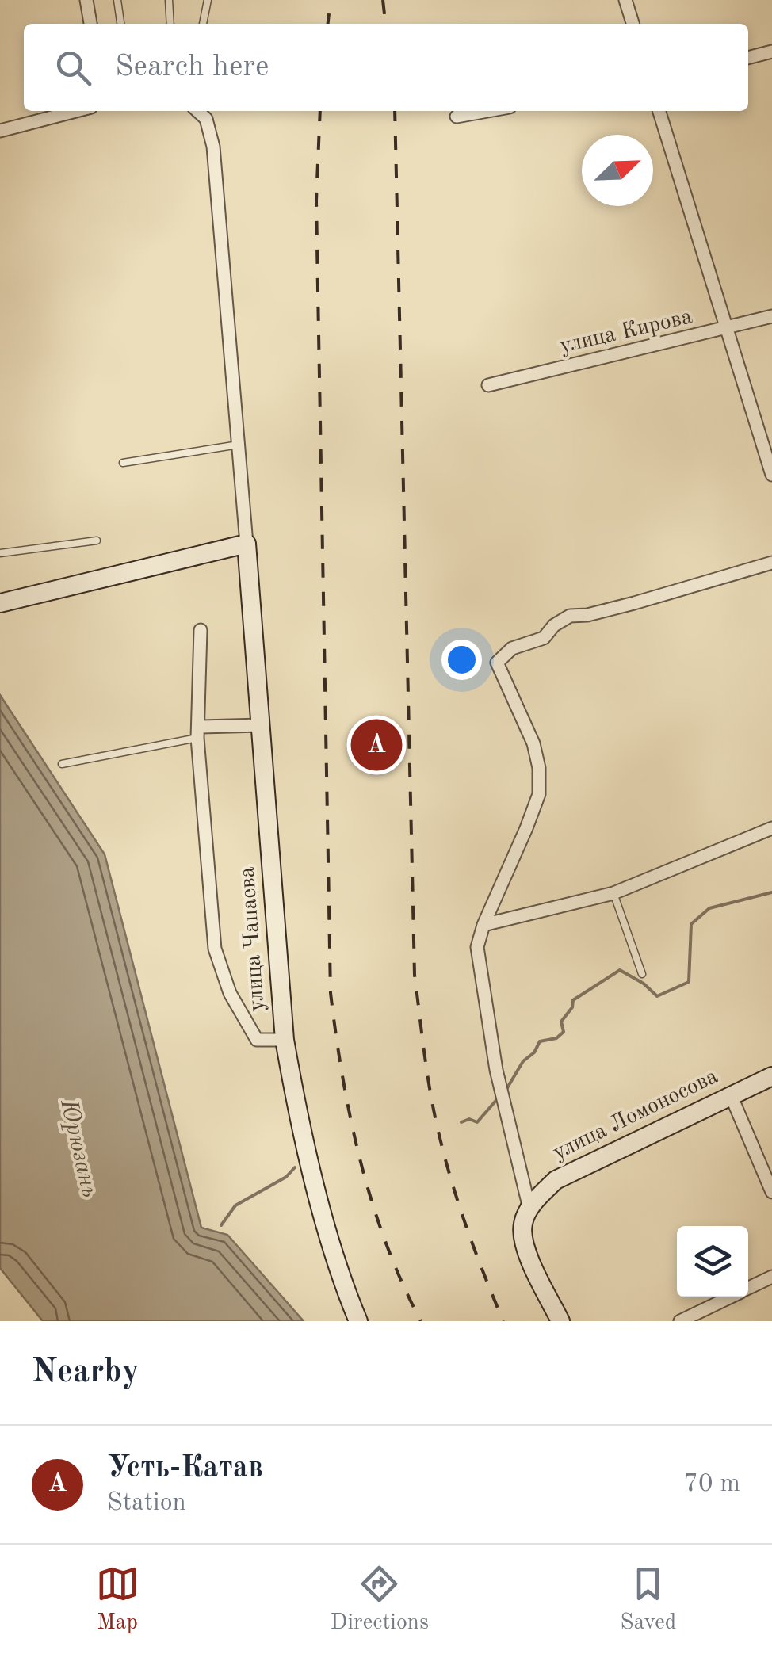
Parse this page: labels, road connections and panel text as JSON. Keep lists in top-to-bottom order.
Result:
{
  "streets": {
    "main road": ["улица Чапаева", "улица Ломоносова"],
    "street": ["улица Кирова"]
  },
  "water": ["Юрюзань"],
  "north": "top right",
  "page": {
    "search": "Search here",
    "pins": "A",
    "heading": "Nearby",
    "list": [
      {
        "mark": "A",
        "name": "Усть-Катав",
        "note": "Station",
        "value": "70 m"
      }
    ],
    "nav": ["Map", "Directions", "Saved"]
  }
}
